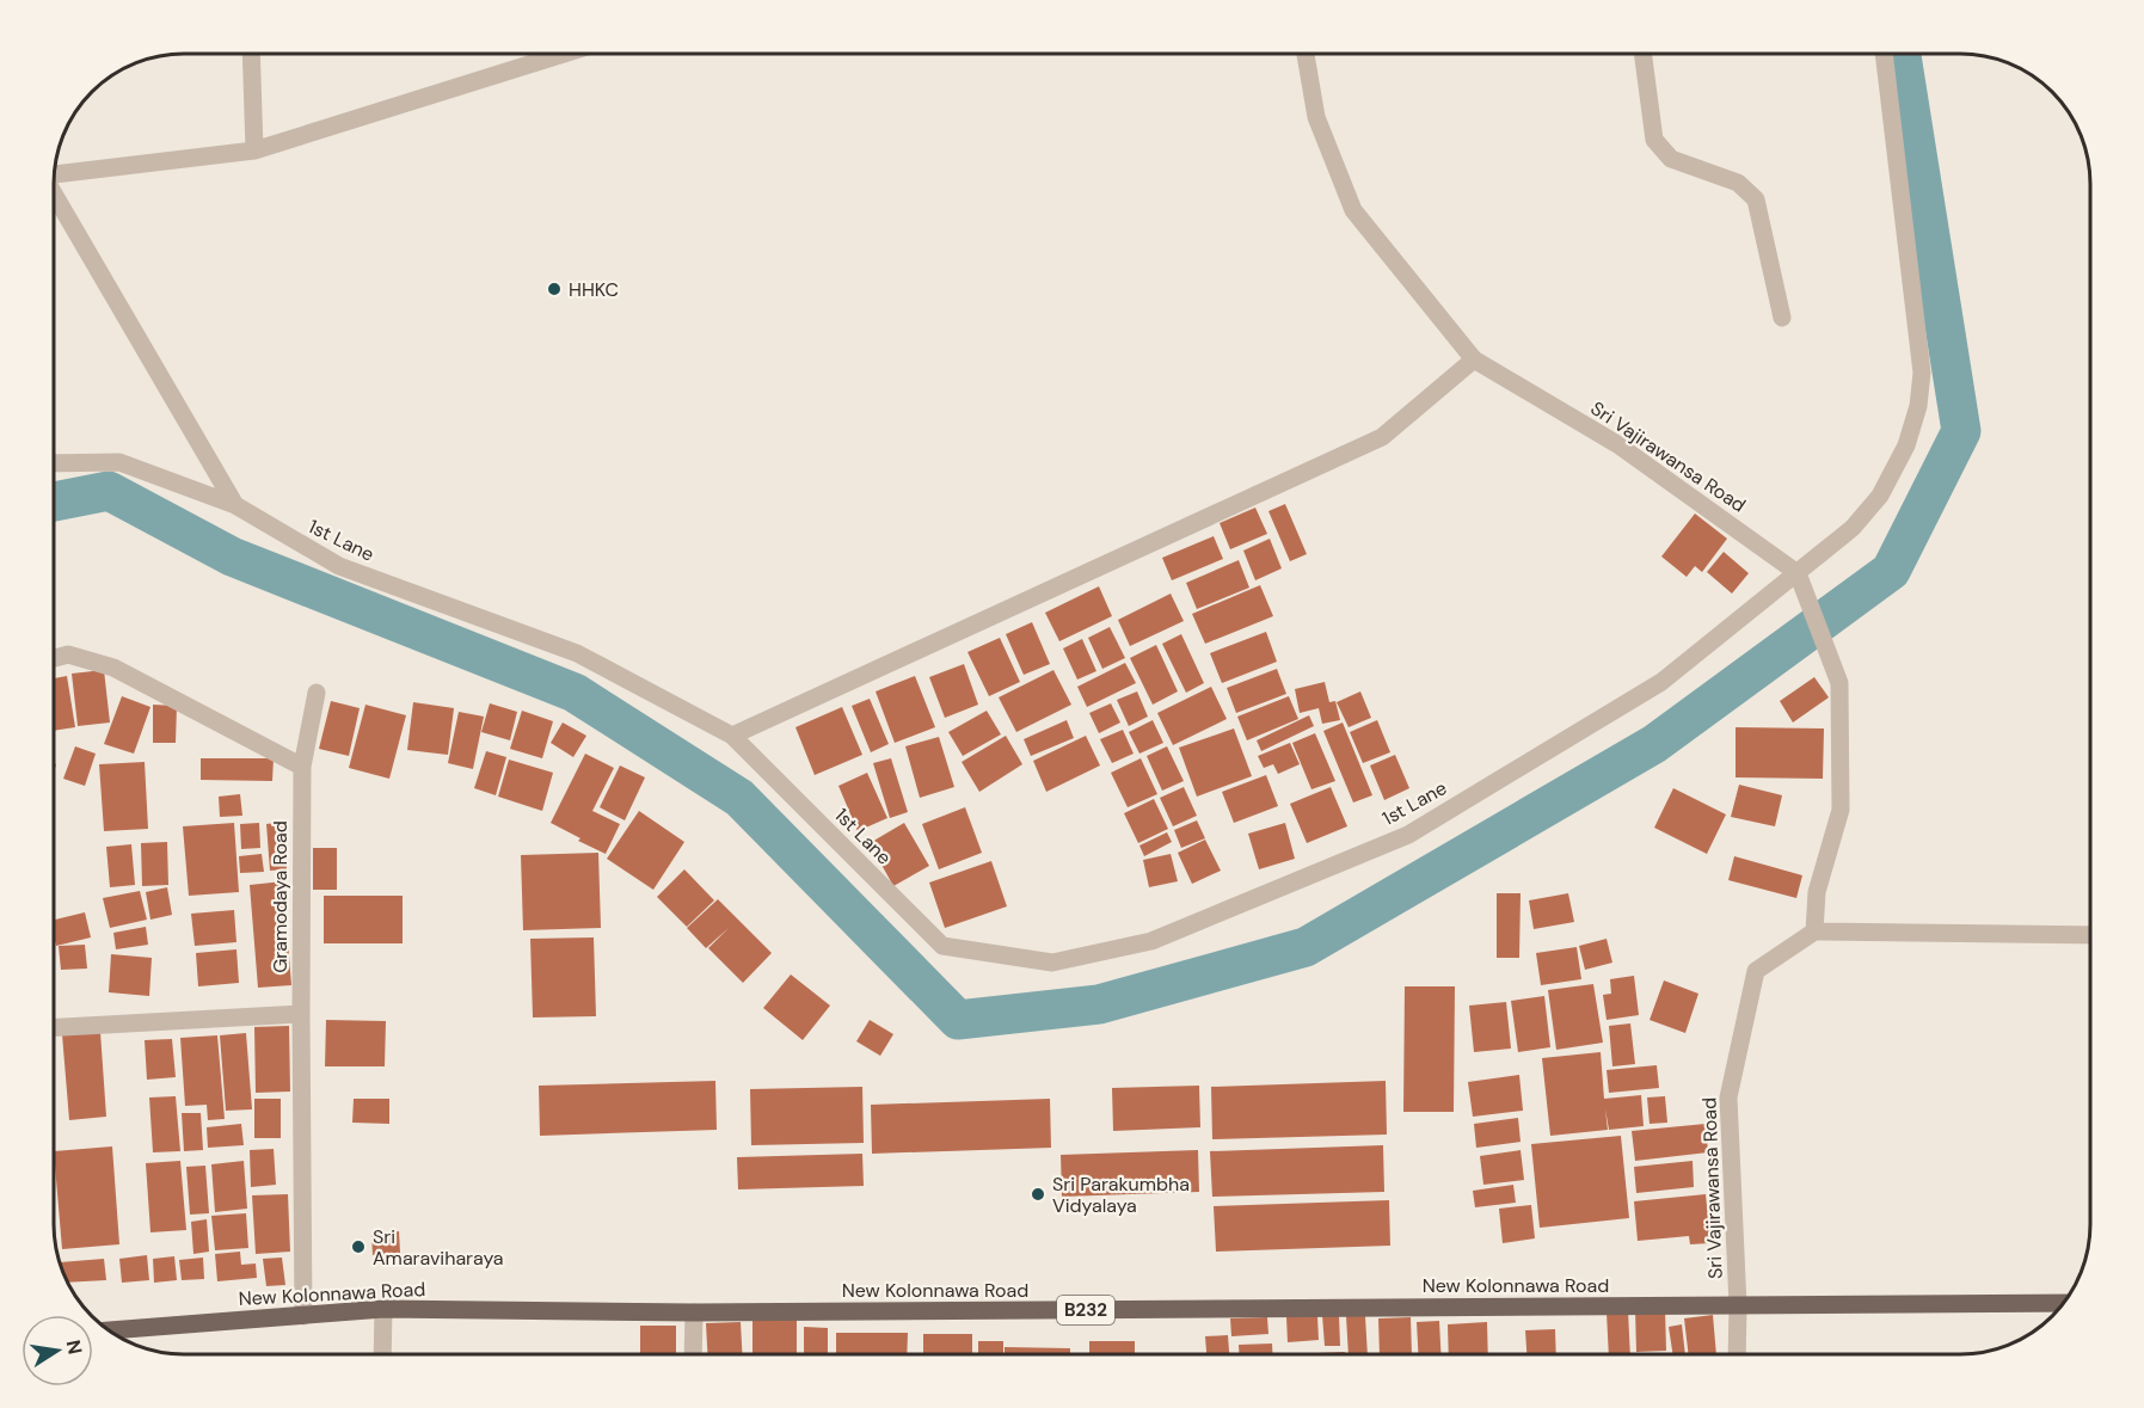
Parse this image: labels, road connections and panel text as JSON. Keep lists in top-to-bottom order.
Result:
{
  "streets": {
    "main road": ["New Kolonnawa Road", "B232"],
    "street": ["Sri Vajirawansa Road", "1st Lane", "Gramodaya Road"]
  },
  "crossings": [
    ["Sri Vajirawansa Road", "1st Lane"],
    ["Sri Vajirawansa Road", "New Kolonnawa Road"],
    ["Gramodaya Road", "New Kolonnawa Road"]
  ],
  "places": ["HHKC", "Sri Parakumbha Vidyalaya", "Sri Amaraviharaya"],
  "north": "right"
}
